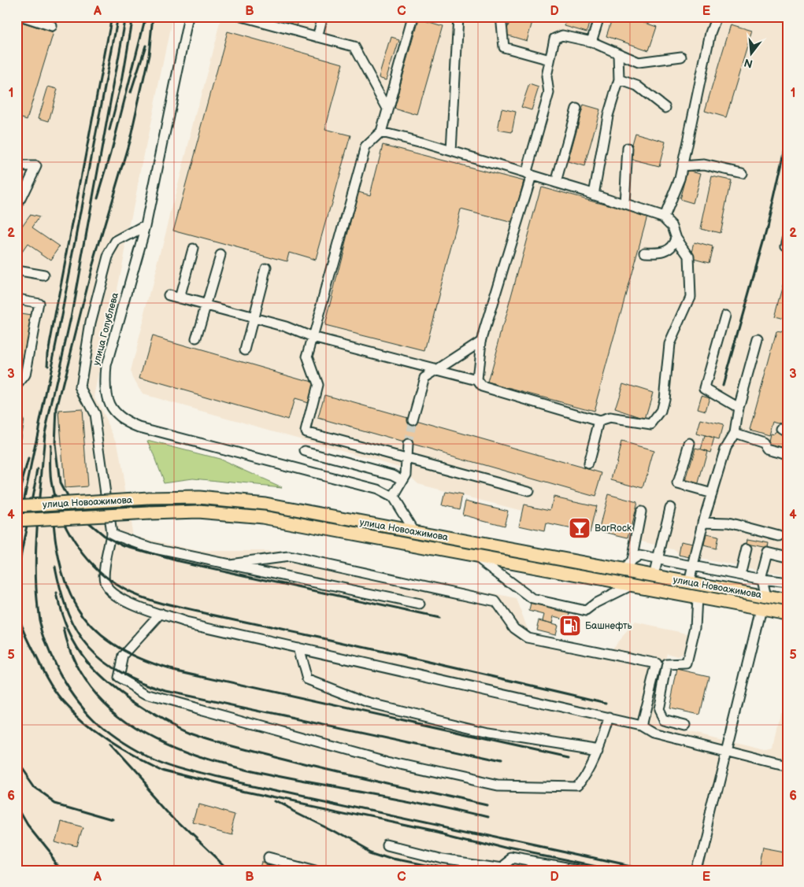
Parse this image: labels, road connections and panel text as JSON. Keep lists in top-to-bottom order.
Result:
{
  "streets": {
    "main road": ["улица Новоажимова"],
    "street": ["улица Голублева"]
  },
  "places": {
    "bar": ["BarRock"],
    "fuel station": ["Башнефть"]
  },
  "north": "bottom",
  "grid": {
    "columns": [
      "A",
      "B",
      "C",
      "D",
      "E"
    ],
    "rows": [
      "1",
      "2",
      "3",
      "4",
      "5",
      "6"
    ]
  }
}
